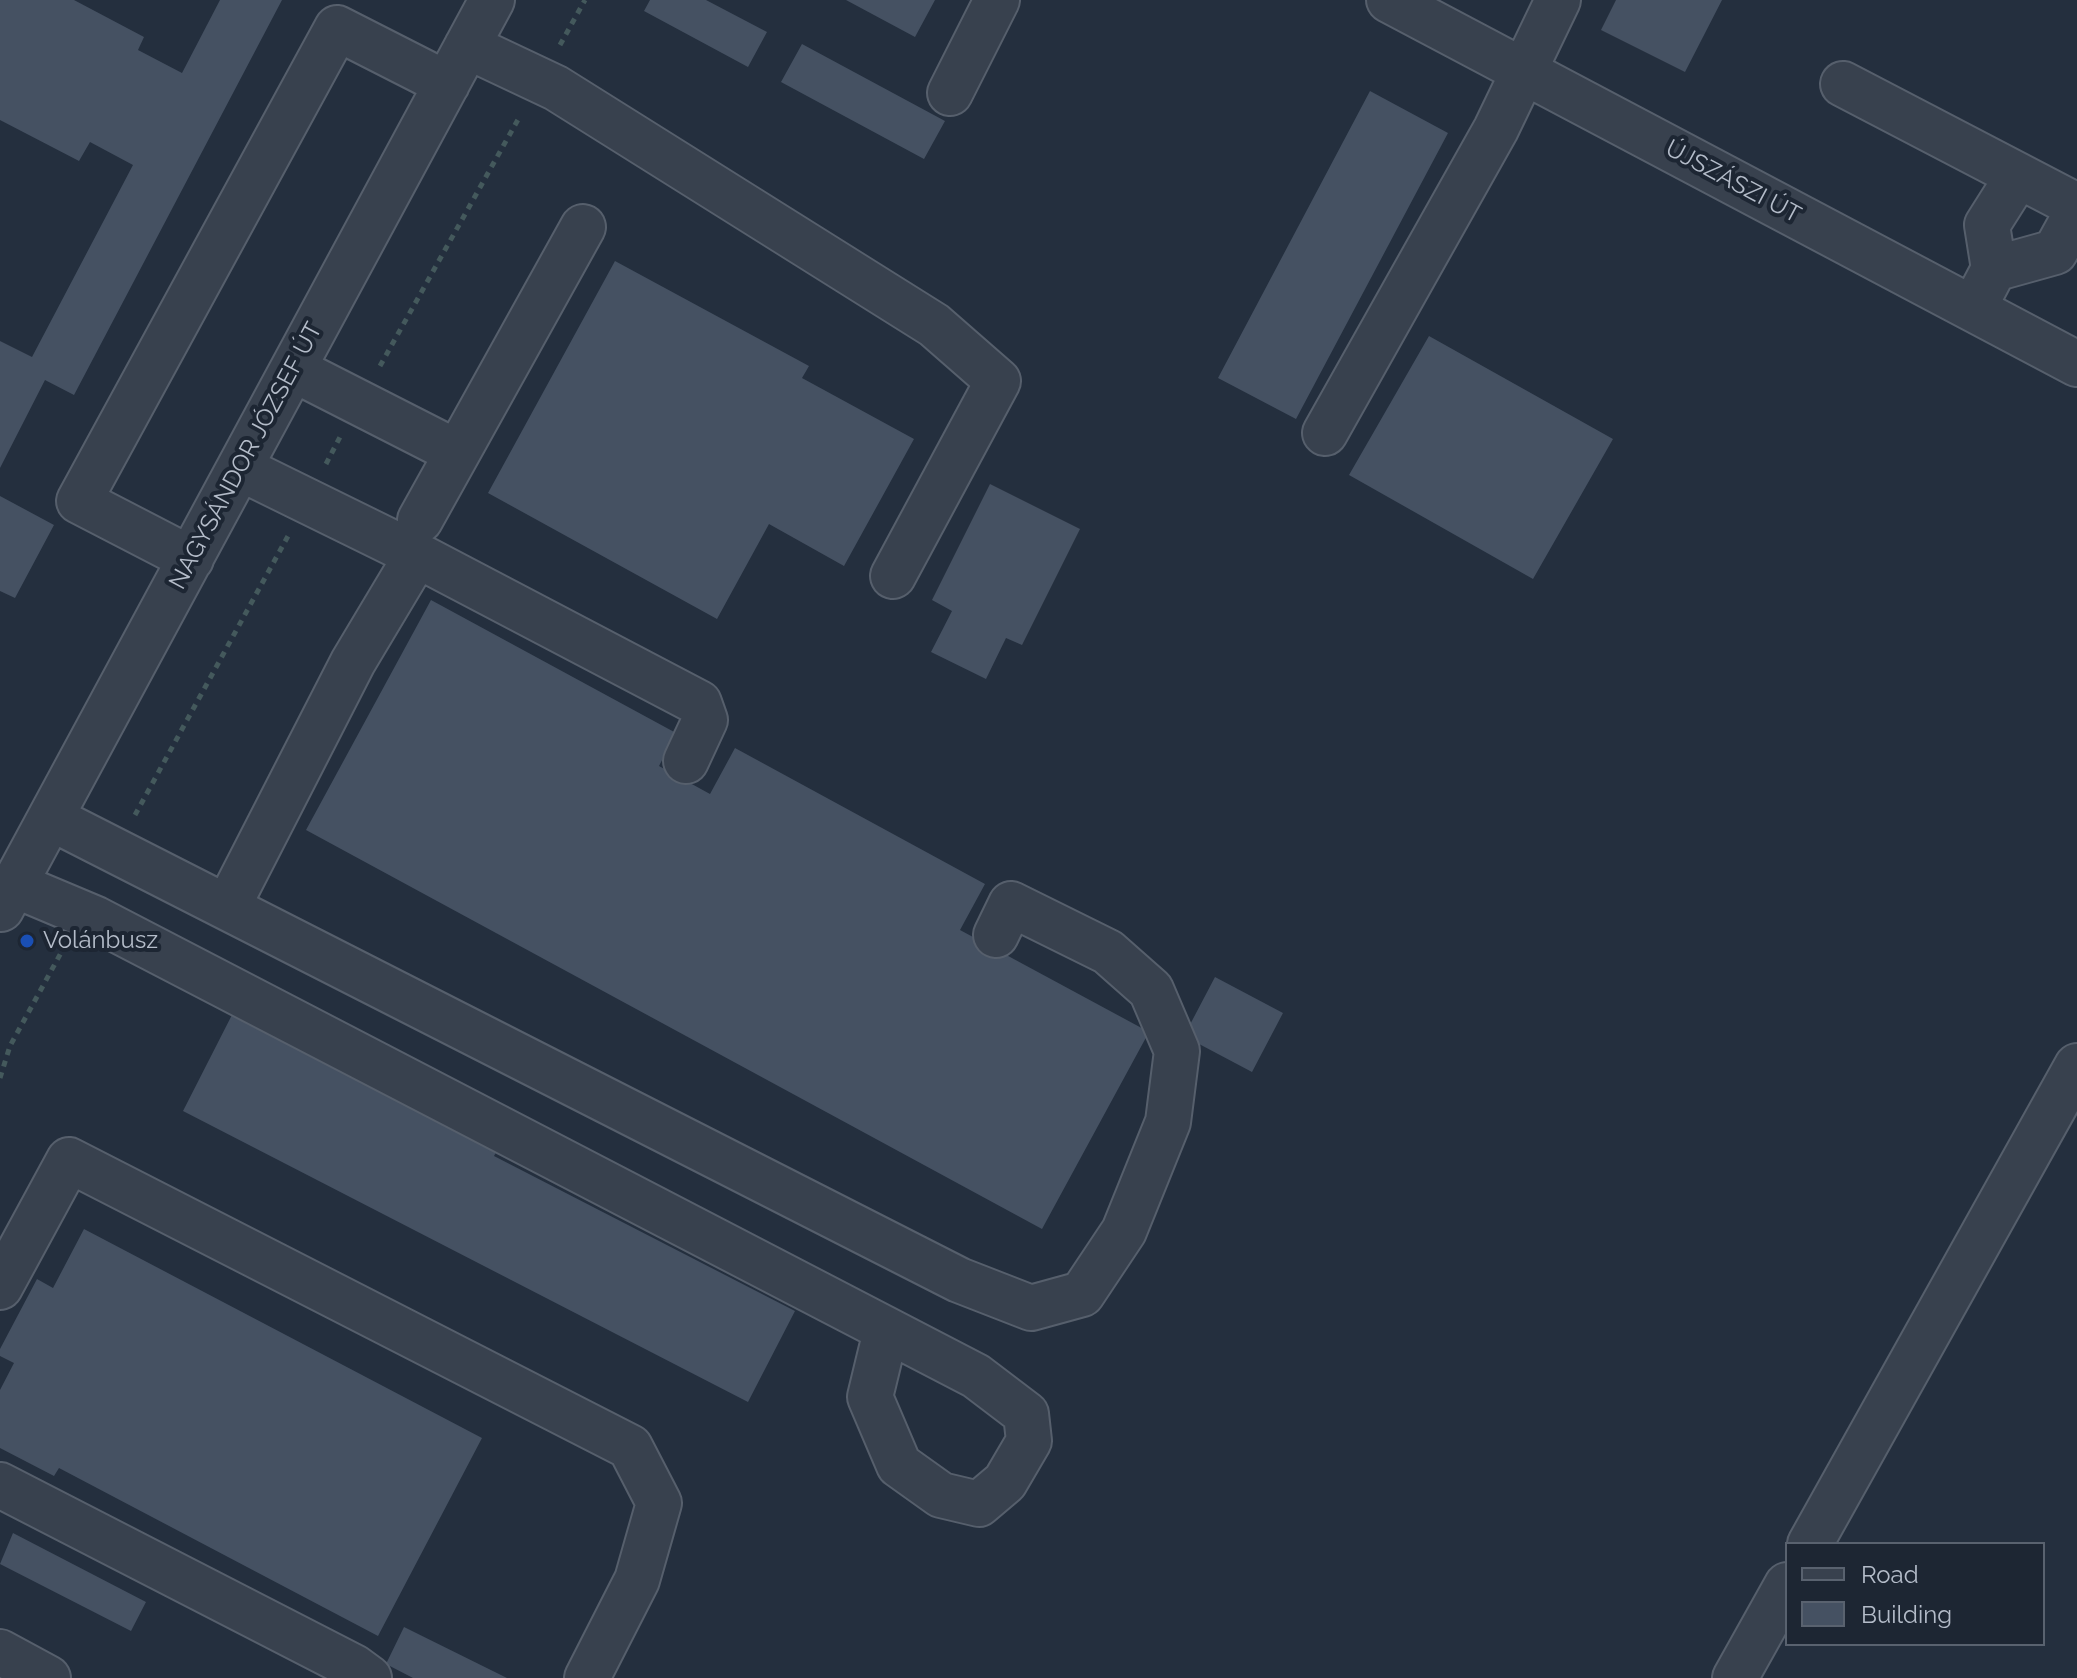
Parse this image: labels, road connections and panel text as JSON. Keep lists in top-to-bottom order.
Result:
{
  "streets": {
    "street": ["ÚJSZÁSZI ÚT", "NAGYSÁNDOR JÓZSEF ÚT"]
  },
  "places": ["Volánbusz"],
  "legend": ["Road", "Building"]
}
